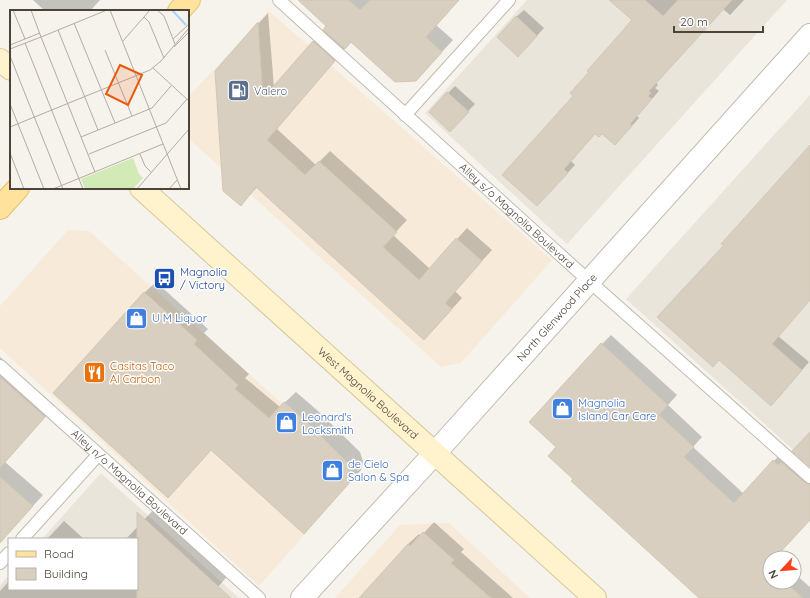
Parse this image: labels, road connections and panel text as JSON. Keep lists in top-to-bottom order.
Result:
{
  "streets": {
    "main road": ["West Magnolia Boulevard"],
    "street": ["North Glenwood Place"],
    "lane": ["Alley s/o Magnolia Boulevard", "Alley n/o Magnolia Boulevard"]
  },
  "crossings": [
    ["Alley s/o Magnolia Boulevard", "North Glenwood Place"],
    ["North Glenwood Place", "West Magnolia Boulevard"]
  ],
  "places": {
    "fuel station": ["Valero"],
    "bus stop": ["Magnolia / Victory"],
    "shop": [
      "U M Liquor",
      "Magnolia Island Car Care",
      "Leonard's Locksmith",
      "de Cielo Salon & Spa"
    ],
    "restaurant": ["Casitas Taco Al Carbon"]
  },
  "legend": ["Road", "Building"],
  "scale_bar": "20 m",
  "north": "bottom left"
}
